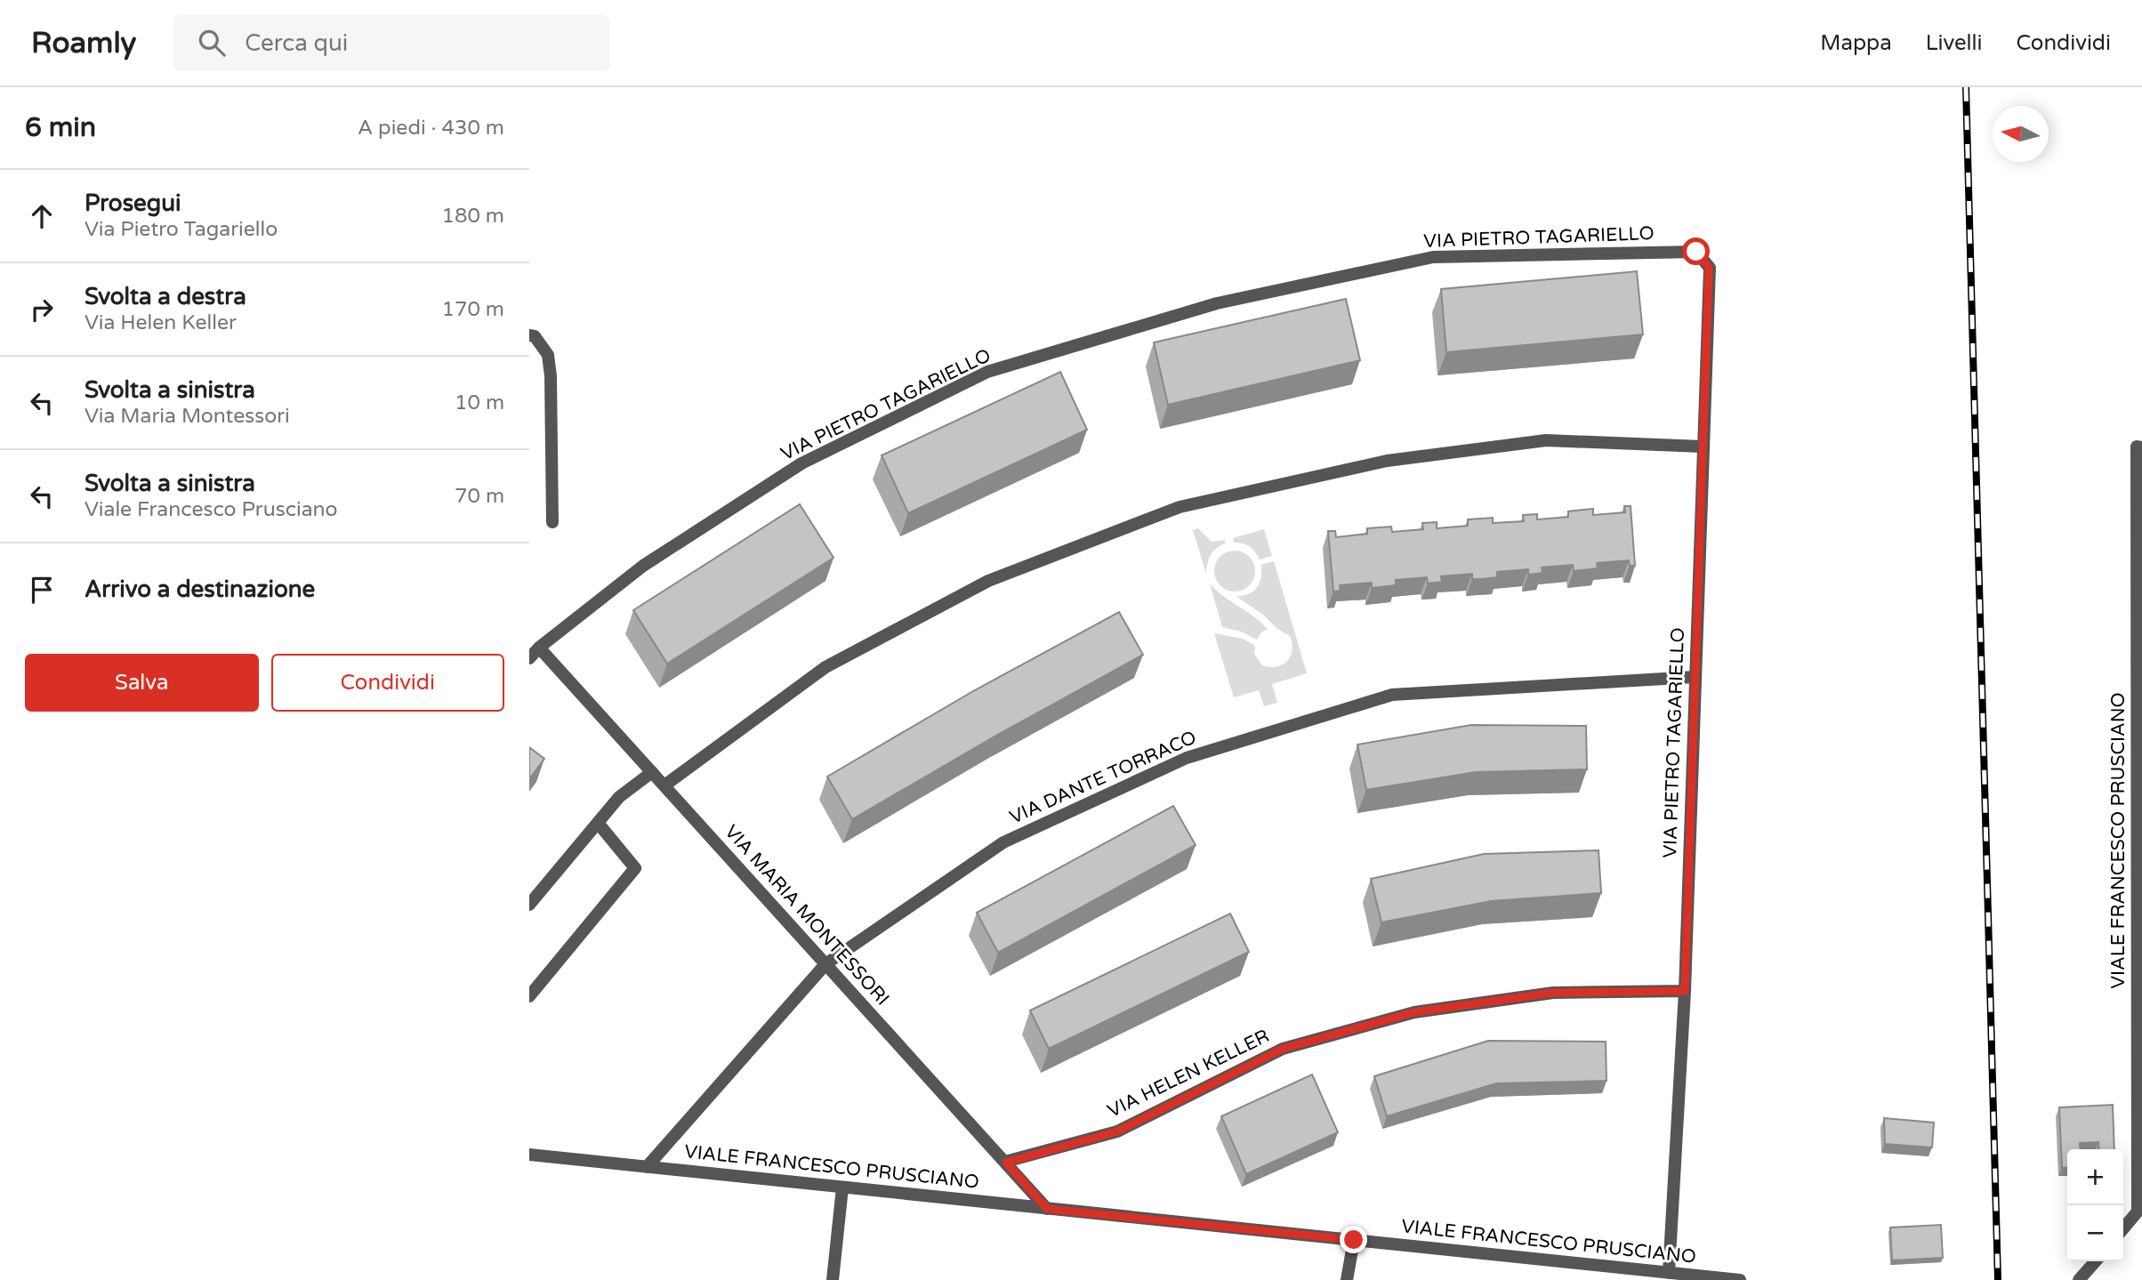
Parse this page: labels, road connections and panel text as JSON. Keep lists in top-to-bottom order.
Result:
{
  "streets": {
    "street": [
      "VIA PIETRO TAGARIELLO",
      "VIA DANTE TORRACO",
      "VIALE FRANCESCO PRUSCIANO",
      "VIA MARIA MONTESSORI",
      "VIA HELEN KELLER"
    ]
  },
  "crossings": [
    ["VIA PIETRO TAGARIELLO", "VIA DANTE TORRACO"],
    ["VIA PIETRO TAGARIELLO", "VIALE FRANCESCO PRUSCIANO"],
    ["VIA PIETRO TAGARIELLO", "VIA MARIA MONTESSORI"],
    ["VIA PIETRO TAGARIELLO", "VIA HELEN KELLER"],
    ["VIA DANTE TORRACO", "VIALE FRANCESCO PRUSCIANO"],
    ["VIA DANTE TORRACO", "VIA MARIA MONTESSORI"],
    ["VIALE FRANCESCO PRUSCIANO", "VIA MARIA MONTESSORI"],
    ["VIA MARIA MONTESSORI", "VIA HELEN KELLER"]
  ],
  "north": "left",
  "page": {
    "header": "Roamly",
    "search": "Cerca qui",
    "nav": ["Mappa", "Livelli", "Condividi"],
    "heading": ["6 min", "A piedi · 430 m"],
    "list": [
      ["Prosegui", "Via Pietro Tagariello", "180 m"],
      ["Svolta a destra", "Via Helen Keller", "170 m"],
      ["Svolta a sinistra", "Via Maria Montessori", "10 m"],
      ["Svolta a sinistra", "Viale Francesco Prusciano", "70 m"],
      "Arrivo a destinazione"
    ],
    "buttons": ["Salva", "Condividi"],
    "map_buttons": ["+", "−"]
  }
}
